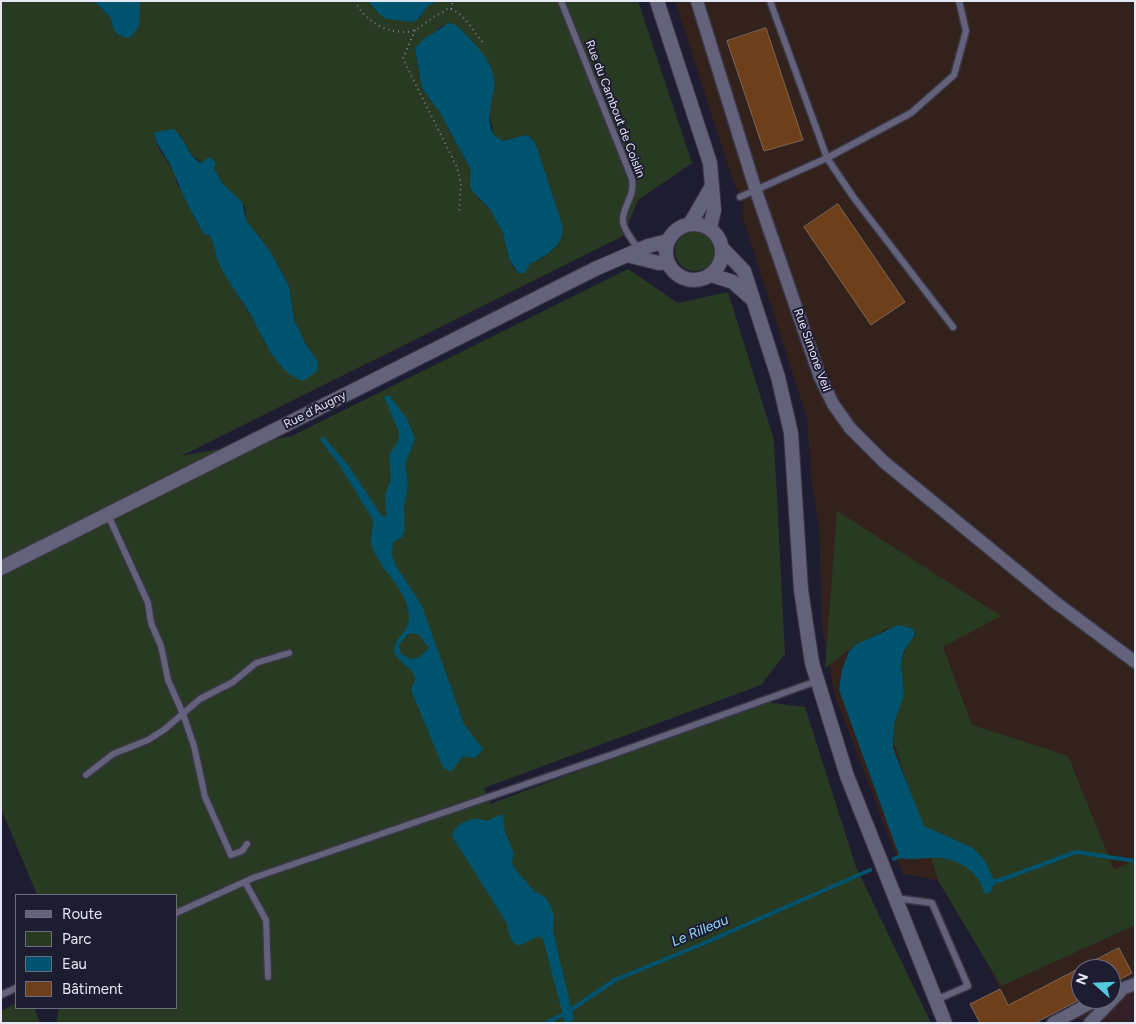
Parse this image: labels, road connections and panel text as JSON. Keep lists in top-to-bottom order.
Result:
{
  "streets": {
    "main road": ["Rue d'Augny"],
    "street": ["Rue Simone Veil"],
    "lane": ["Rue du Cambout de Coislin"]
  },
  "crossings": [
    ["Rue du Cambout de Coislin", "Rue d'Augny"]
  ],
  "water": ["Le Rilleau"],
  "legend": [
    "Route",
    "Parc",
    "Eau",
    "Bâtiment"
  ],
  "north": "left"
}
